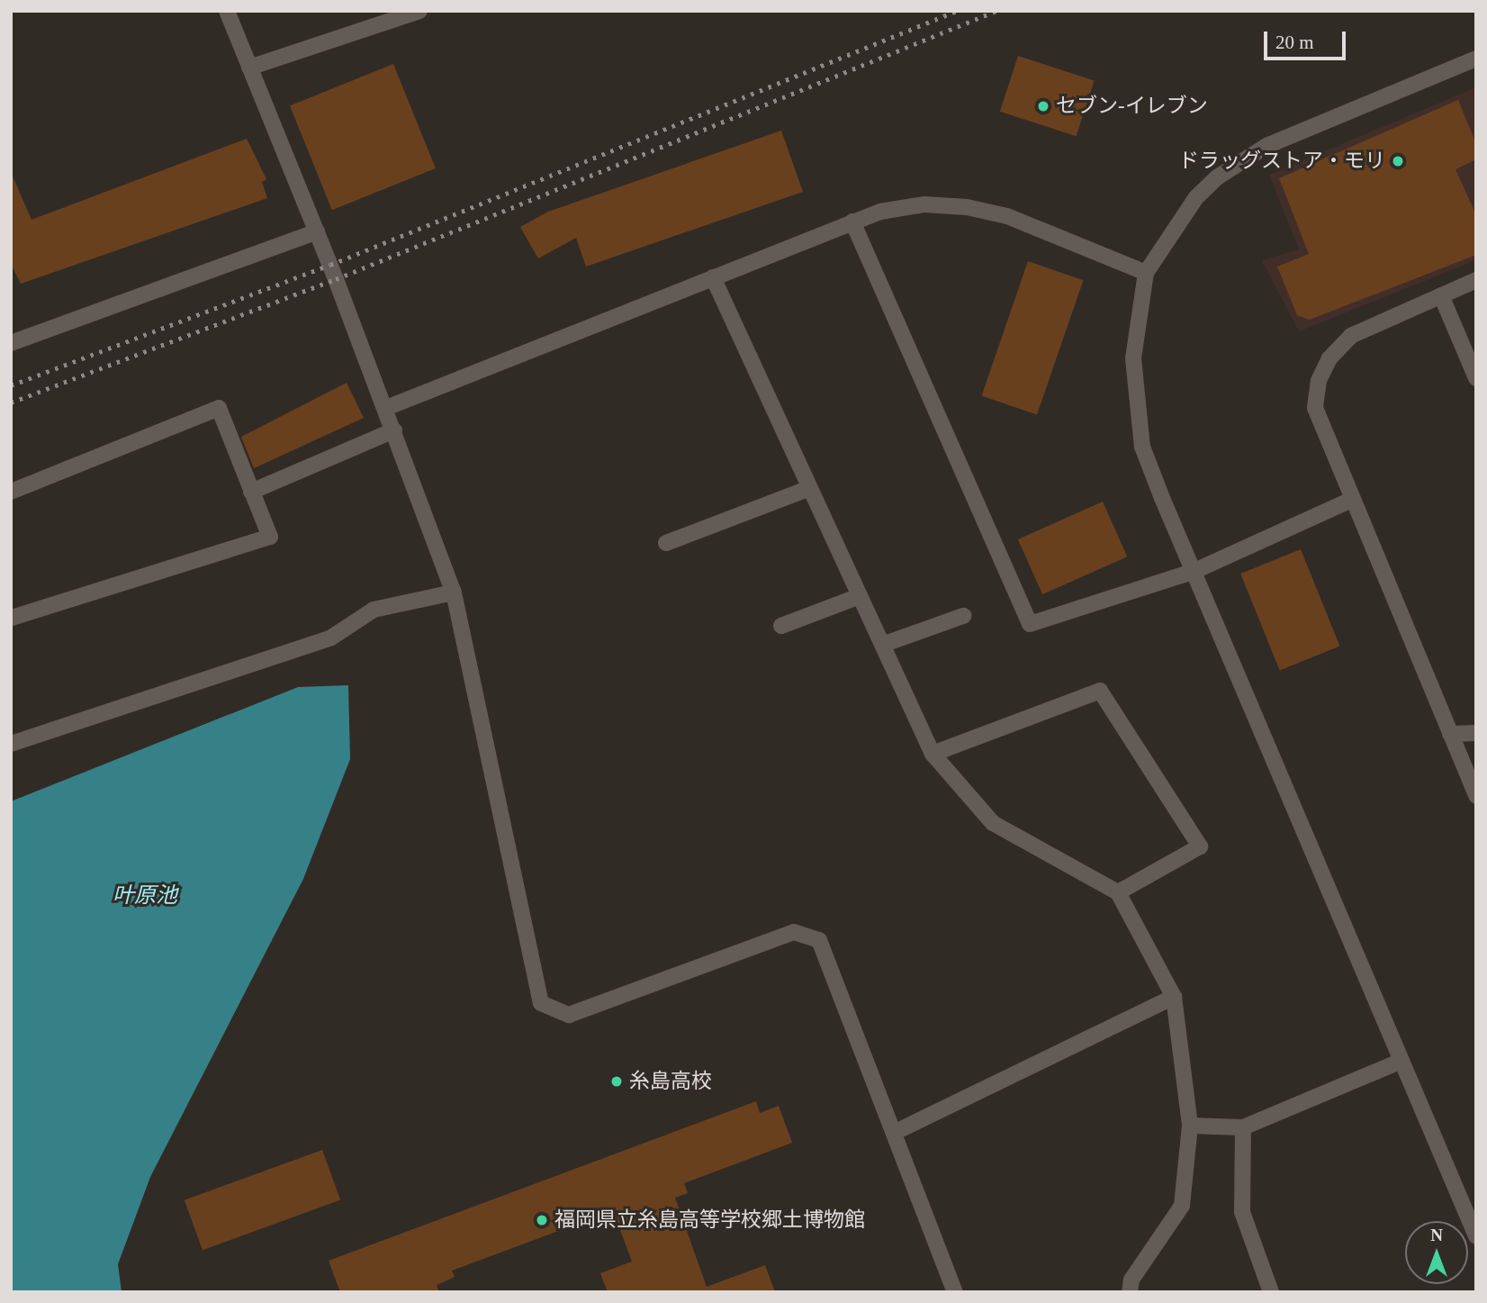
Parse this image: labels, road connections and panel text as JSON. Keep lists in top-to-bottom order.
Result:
{
  "water": ["叶原池"],
  "places": [
    "セブン-イレブン",
    "ドラッグストア・モリ",
    "糸島高校",
    "福岡県立糸島高等学校郷土博物館"
  ],
  "scale_bar": "20 m",
  "north": "top"
}
